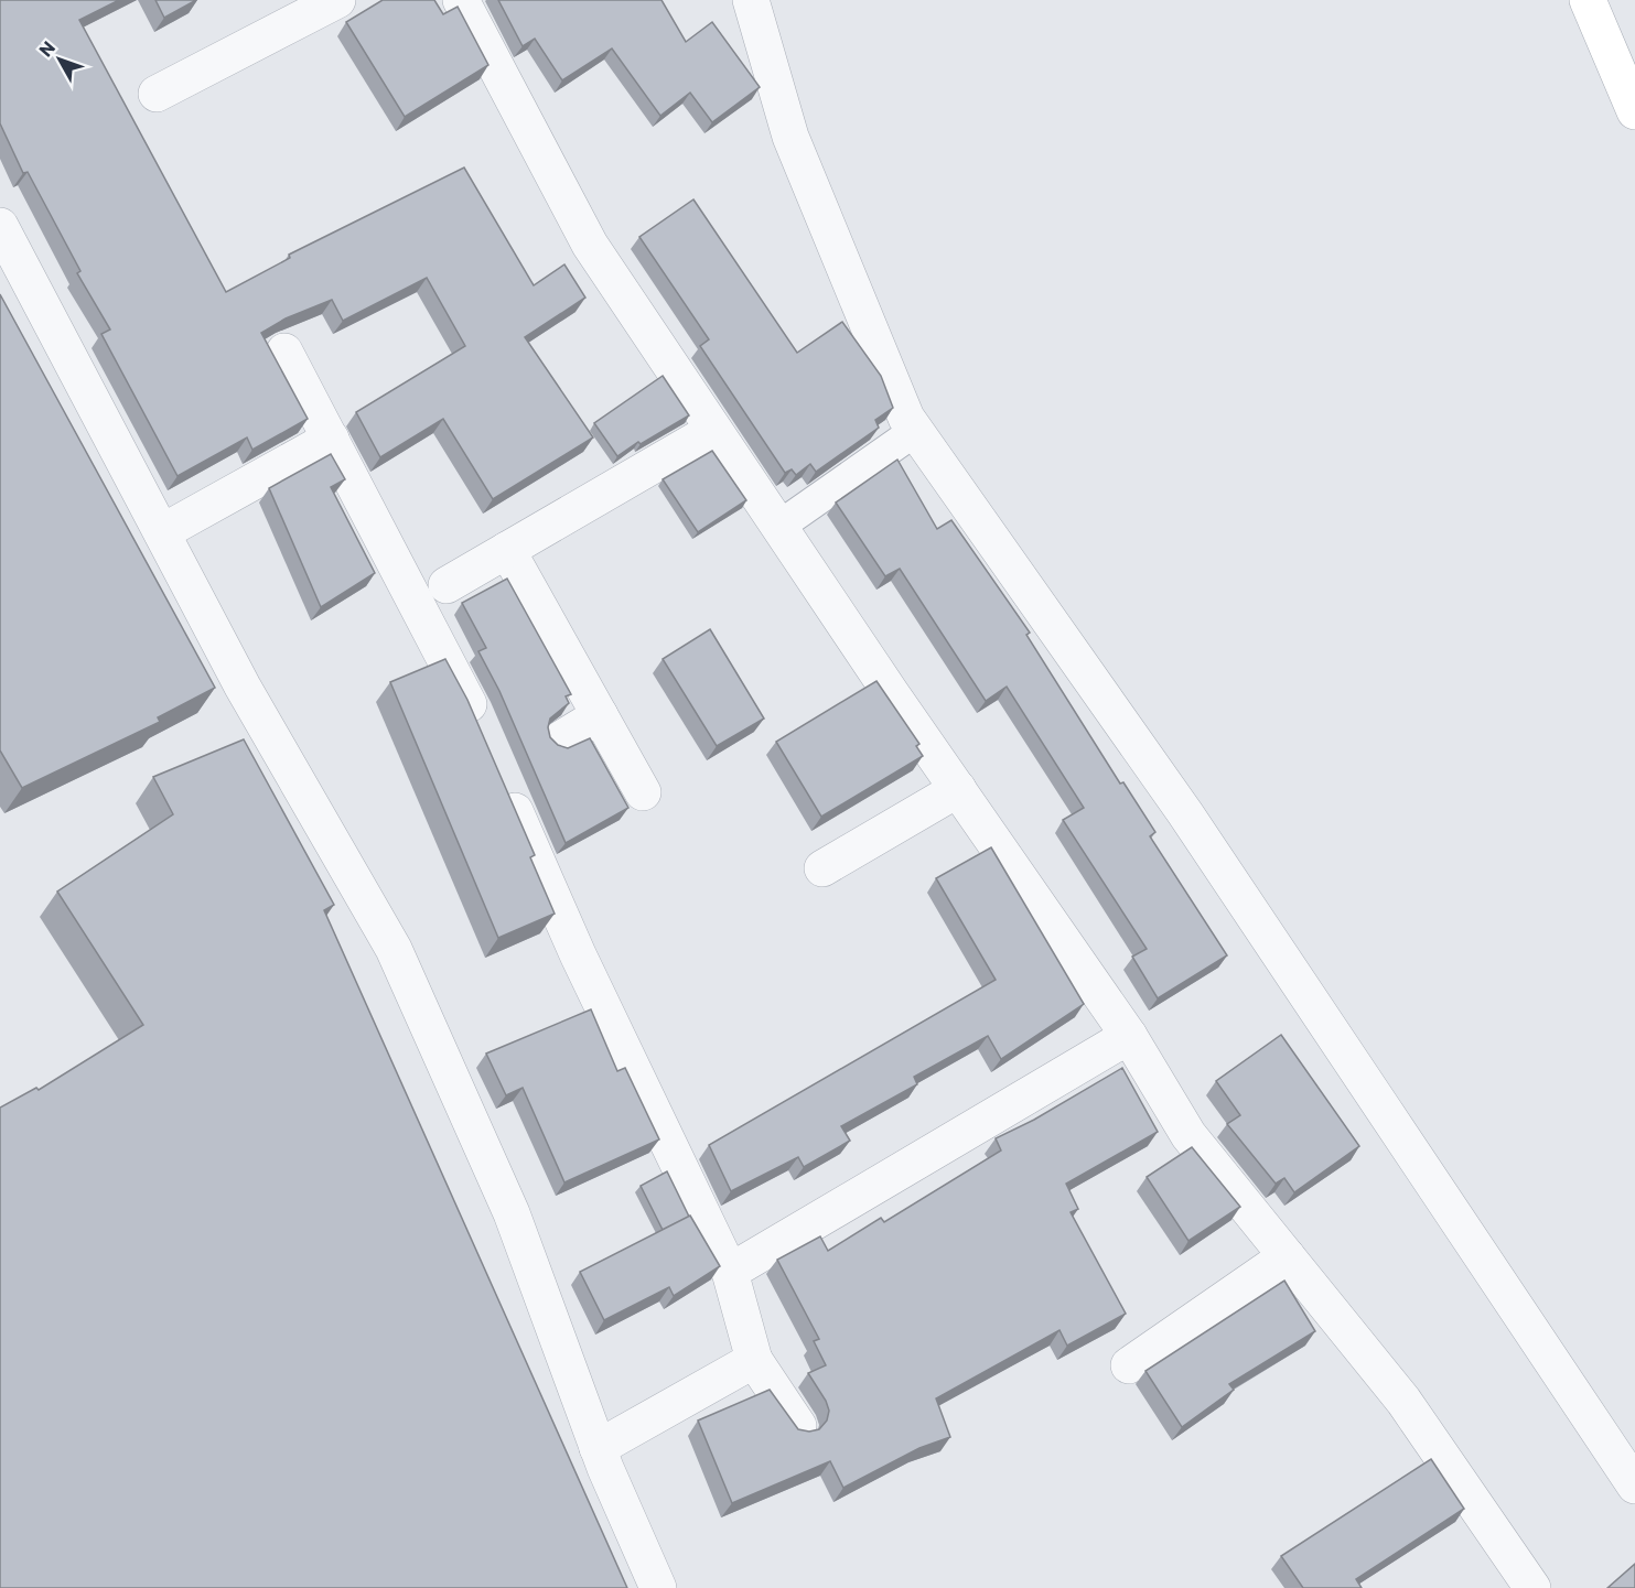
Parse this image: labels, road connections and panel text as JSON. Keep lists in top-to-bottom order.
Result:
{
  "north": "top left"
}
